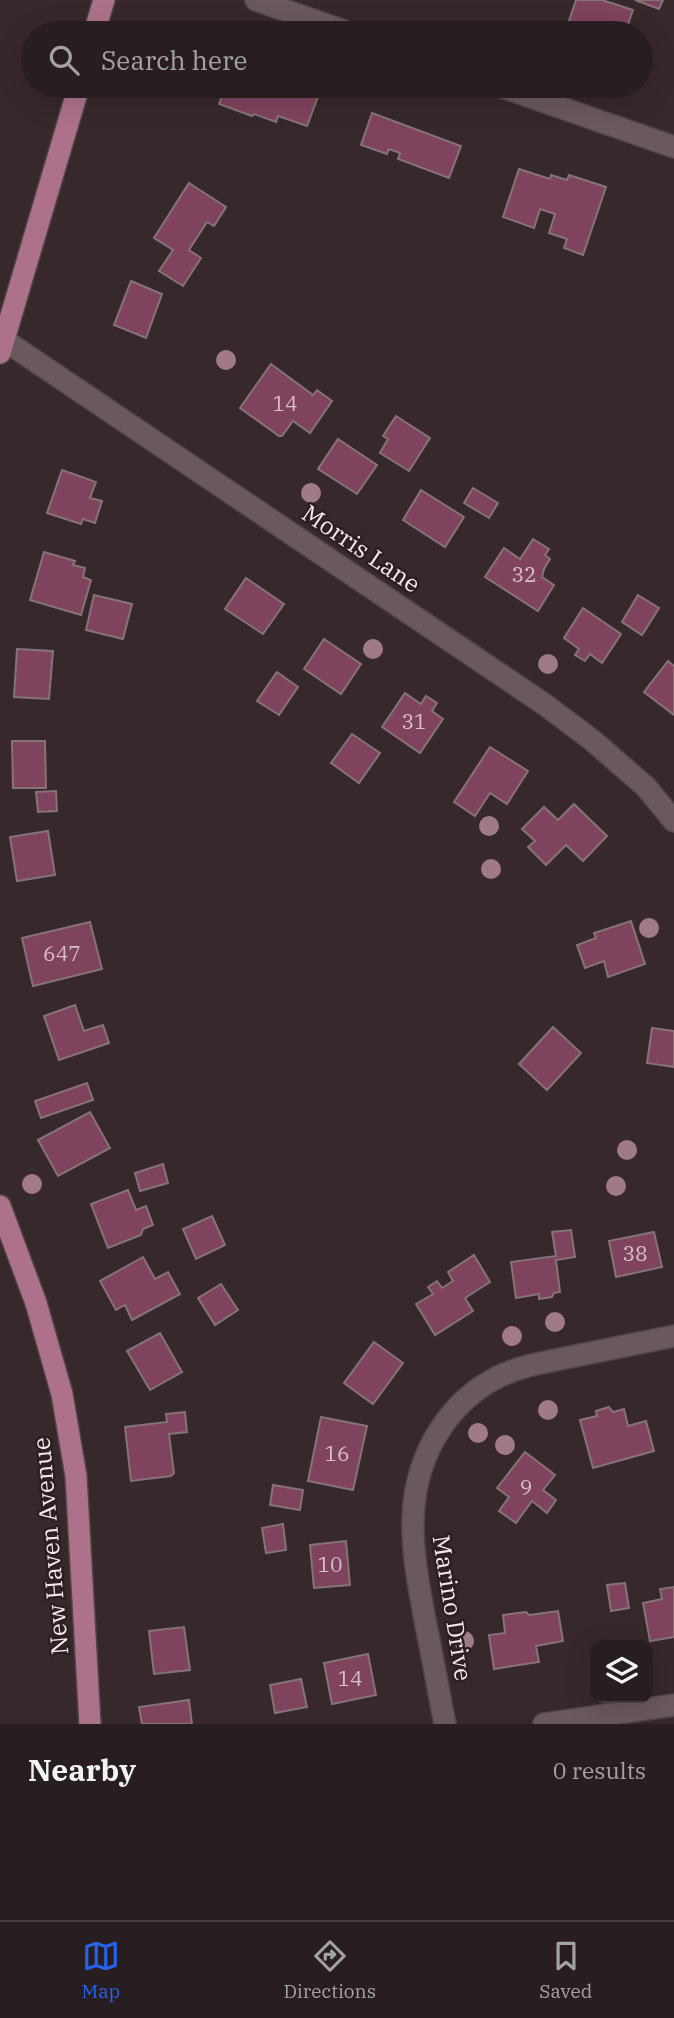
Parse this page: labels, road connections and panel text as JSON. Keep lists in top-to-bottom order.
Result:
{
  "streets": {
    "main road": ["New Haven Avenue"],
    "street": ["Morris Lane", "Marino Drive"]
  },
  "house_numbers": [
    "14",
    "32",
    "31",
    "647",
    "38",
    "16",
    "9",
    "10",
    "14"
  ],
  "page": {
    "search": "Search here",
    "heading": ["Nearby", "0 results"],
    "nav": ["Map", "Directions", "Saved"]
  }
}
